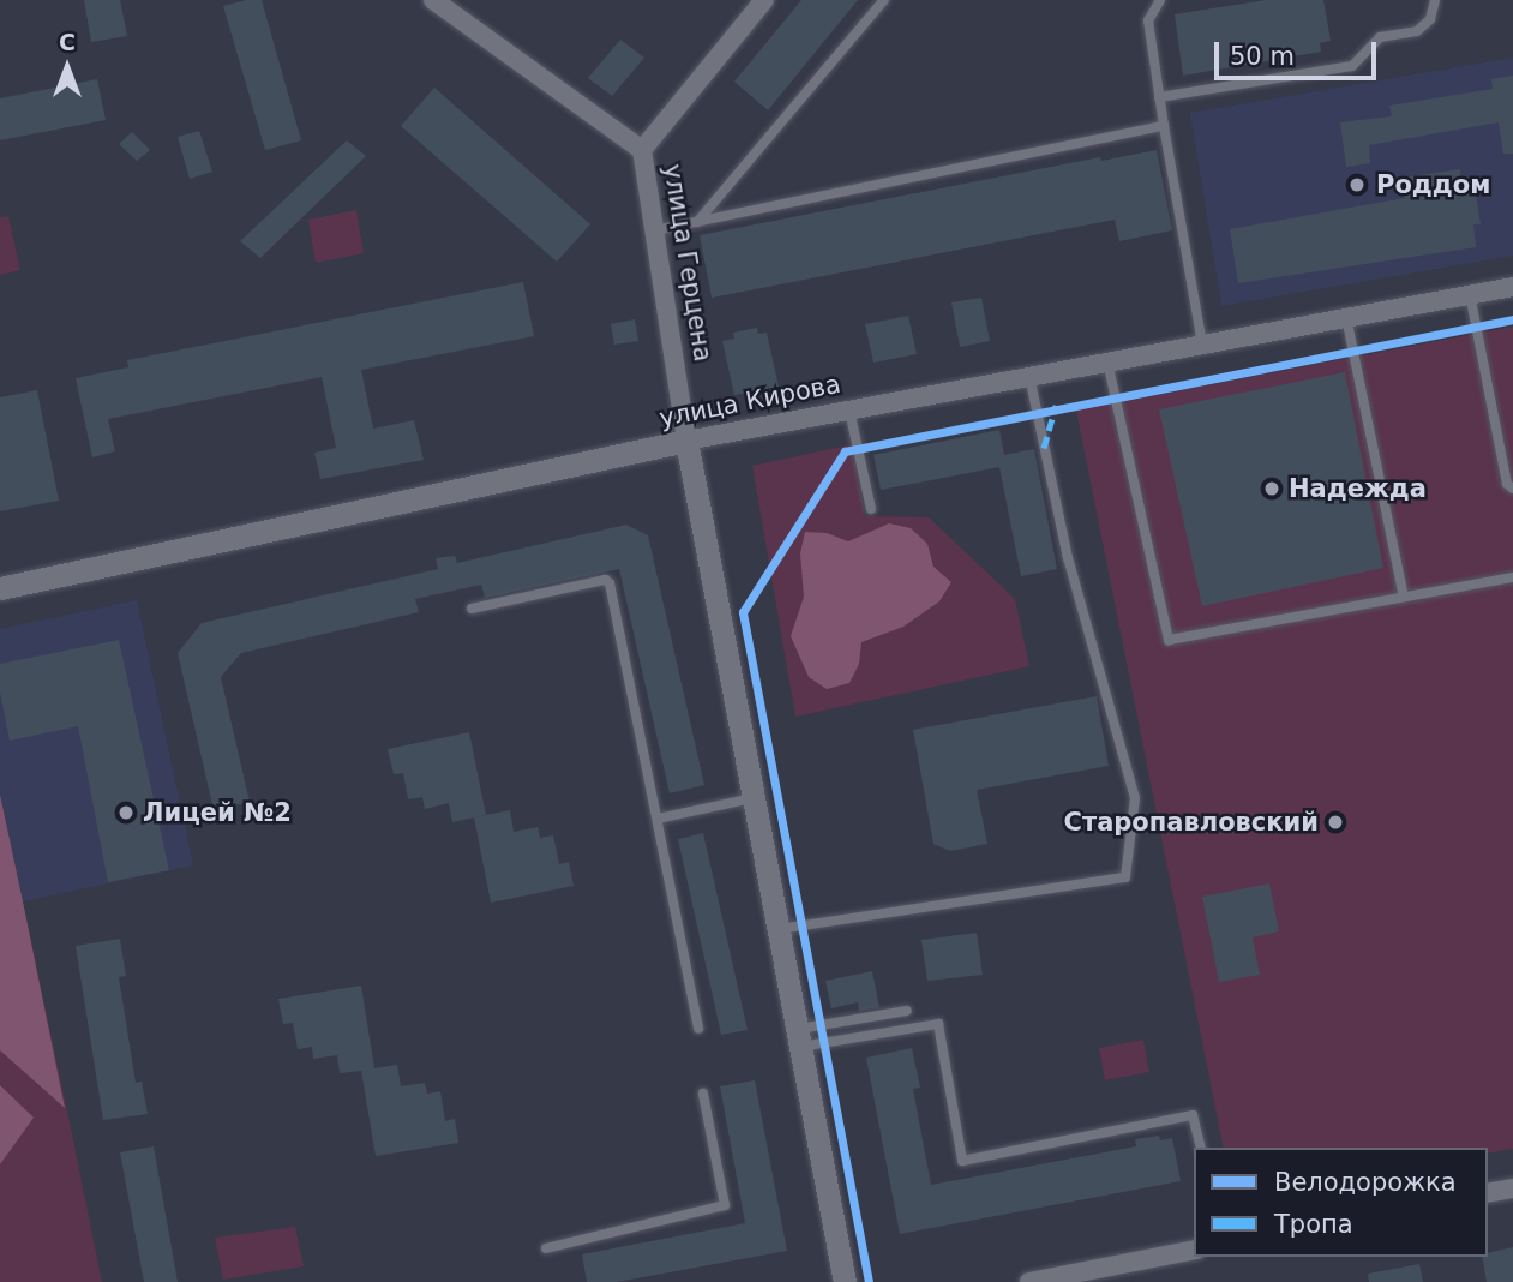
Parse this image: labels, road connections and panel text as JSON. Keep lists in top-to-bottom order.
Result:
{
  "streets": {
    "street": ["улица Герцена", "улица Кирова"]
  },
  "crossings": [
    ["улица Герцена", "улица Кирова"]
  ],
  "places": [
    "Роддом",
    "Надежда",
    "Лицей №2",
    "Старопавловский"
  ],
  "legend": ["Велодорожка", "Тропа"],
  "scale_bar": "50 m",
  "north": "top"
}
